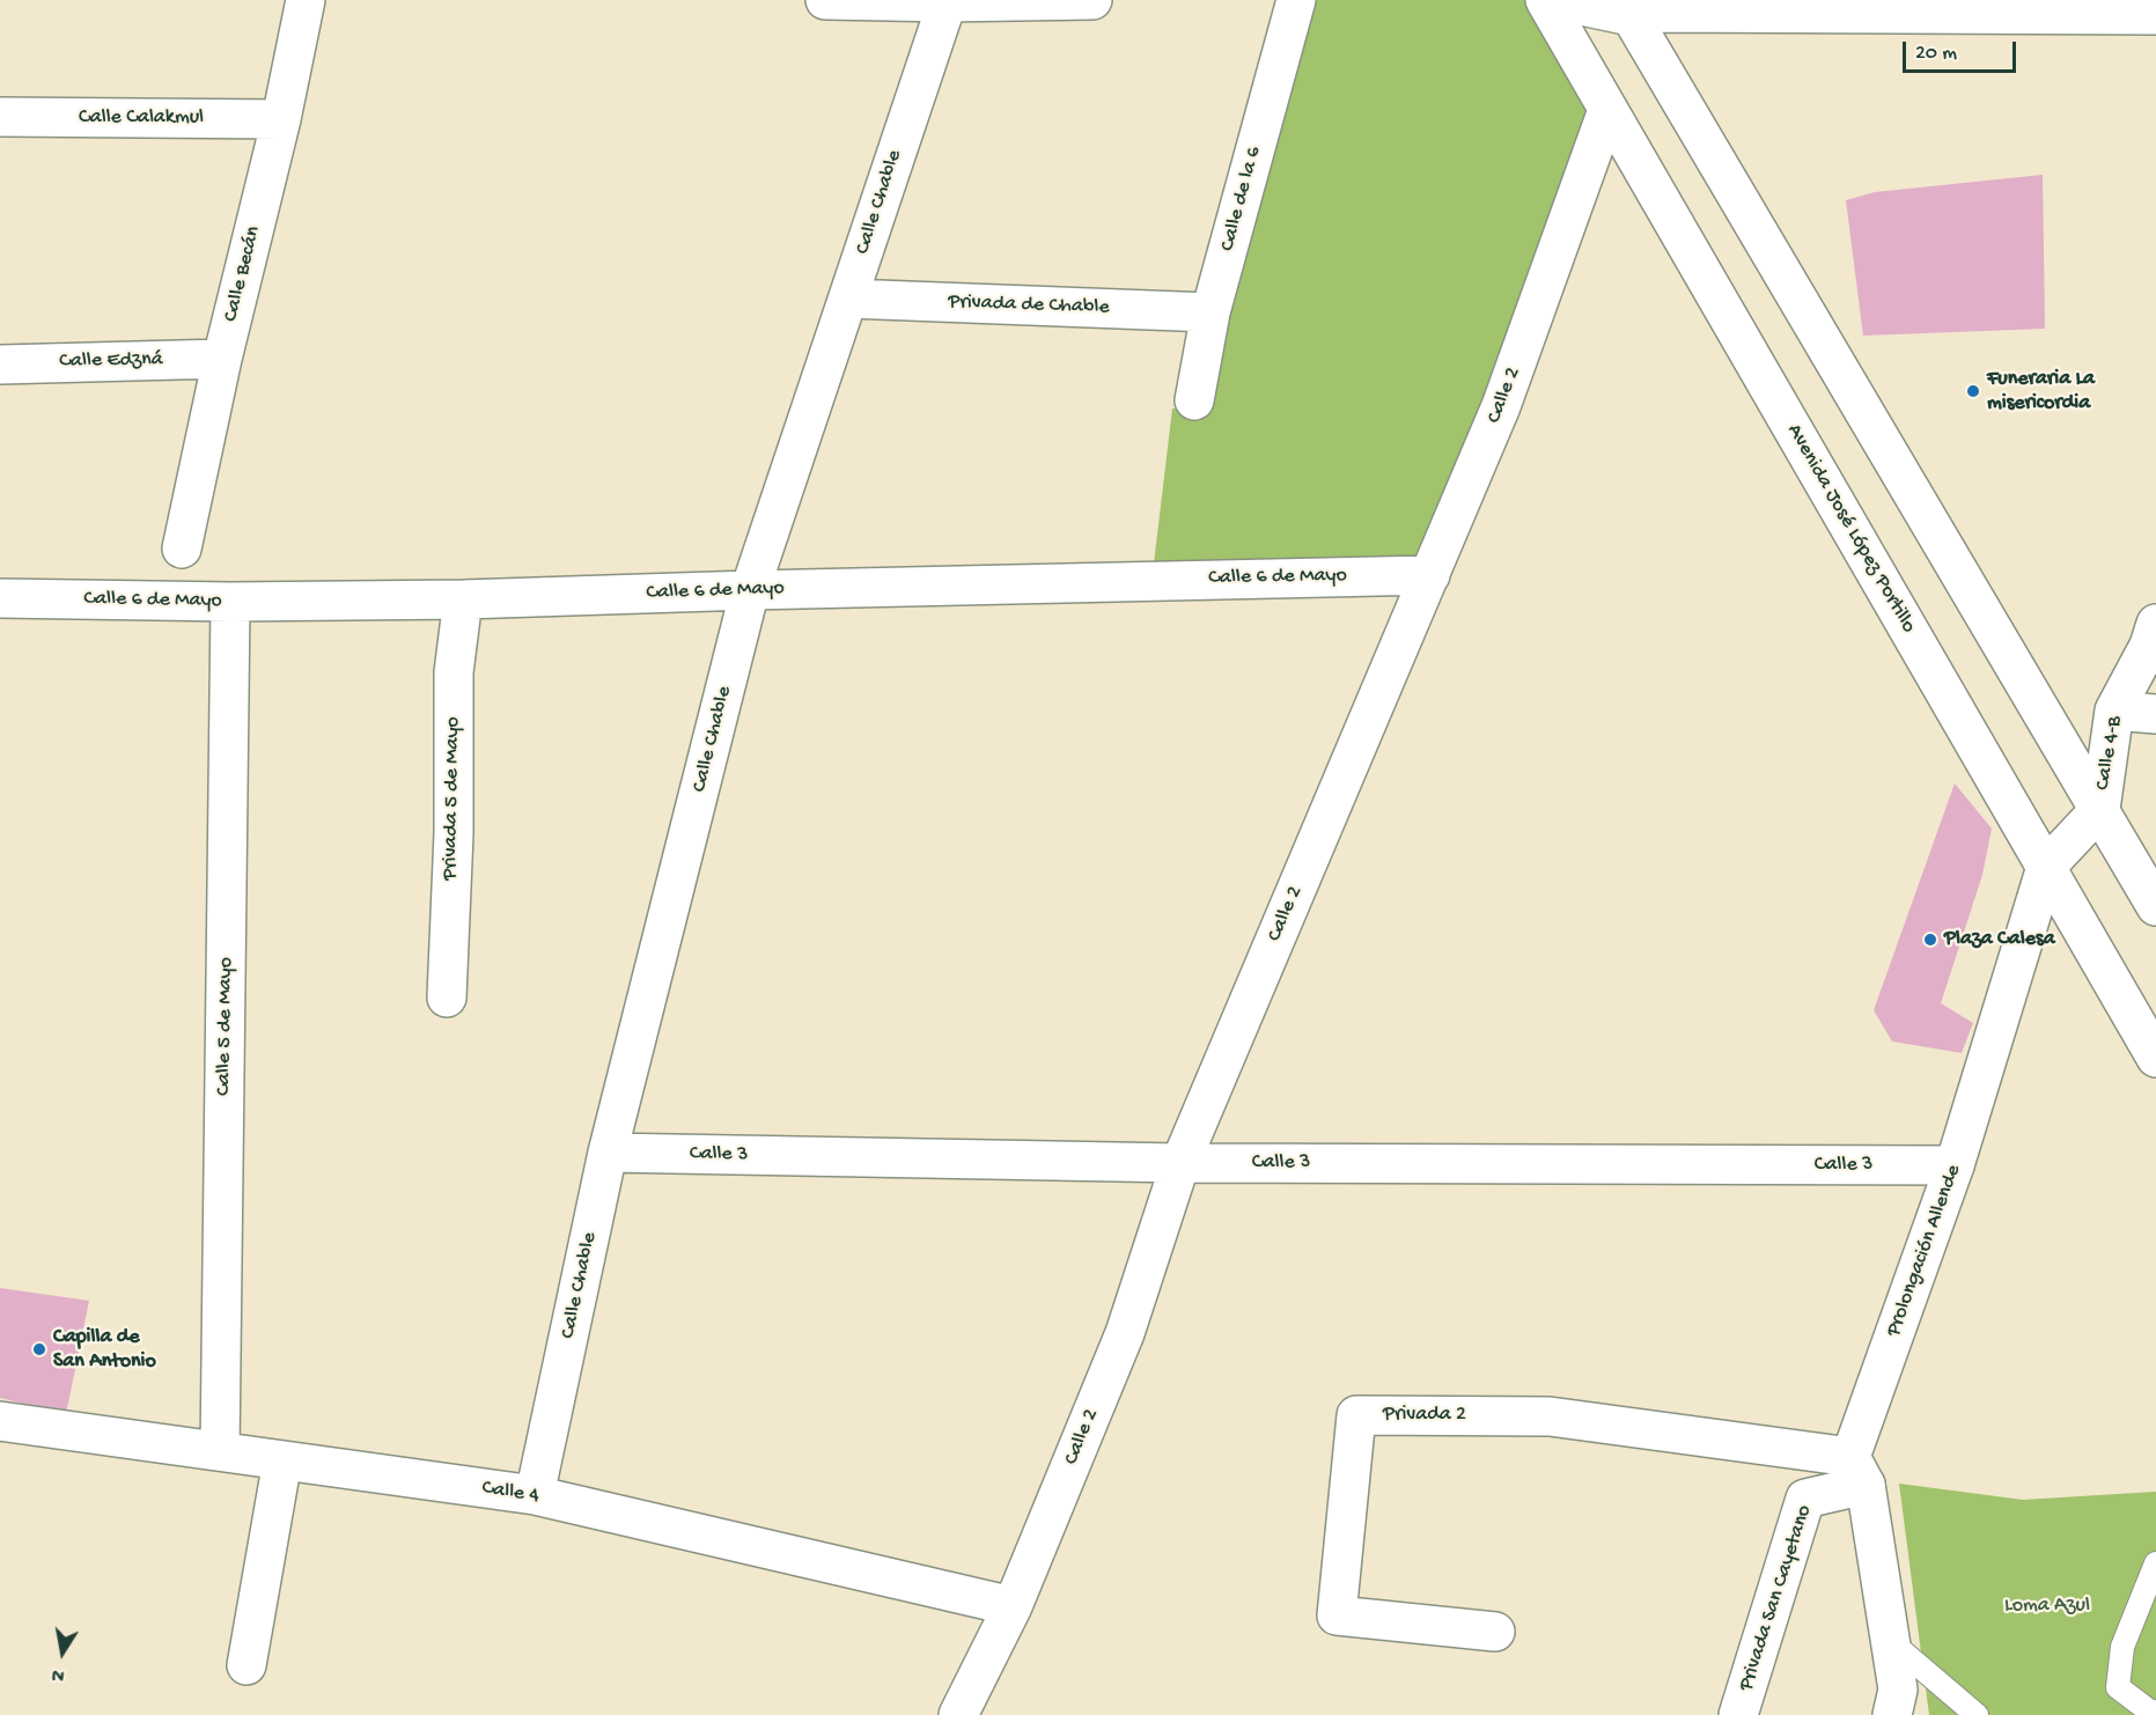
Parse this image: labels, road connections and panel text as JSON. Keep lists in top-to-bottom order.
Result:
{
  "streets": {
    "street": [
      "Calle Calakmul",
      "Calle de la 6",
      "Calle Chable",
      "Calle Becán",
      "Privada de Chable",
      "Calle Edzná",
      "Calle 2",
      "Avenida José López Portillo",
      "Calle 6 de Mayo",
      "Calle 4-B",
      "Privada 5 de Mayo",
      "Calle 5 de Mayo",
      "Calle 3",
      "Prolongación Allende",
      "Privada 2",
      "Calle 4",
      "Privada San Cayetano"
    ]
  },
  "crossings": [
    ["Calle Calakmul", "Calle Becán"],
    ["Calle de la 6", "Privada de Chable"],
    ["Calle Chable", "Privada de Chable"],
    ["Calle Chable", "Calle 6 de Mayo"],
    ["Calle Chable", "Calle 3"],
    ["Calle Chable", "Calle 4"],
    ["Calle Becán", "Calle Edzná"],
    ["Calle 2", "Avenida José López Portillo"],
    ["Calle 2", "Calle 6 de Mayo"],
    ["Calle 2", "Calle 3"],
    ["Calle 2", "Calle 4"],
    ["Avenida José López Portillo", "Prolongación Allende"],
    ["Calle 6 de Mayo", "Privada 5 de Mayo"],
    ["Calle 6 de Mayo", "Calle 5 de Mayo"],
    ["Calle 4-B", "Prolongación Allende"],
    ["Calle 5 de Mayo", "Calle 4"],
    ["Calle 3", "Prolongación Allende"],
    ["Prolongación Allende", "Privada 2"],
    ["Prolongación Allende", "Privada San Cayetano"],
    ["Privada 2", "Privada San Cayetano"]
  ],
  "parks": ["Loma Azul"],
  "places": ["Funeraria La misericordia", "Plaza Calesa", "Capilla de San Antonio"],
  "scale_bar": "20 m",
  "north": "bottom"
}
